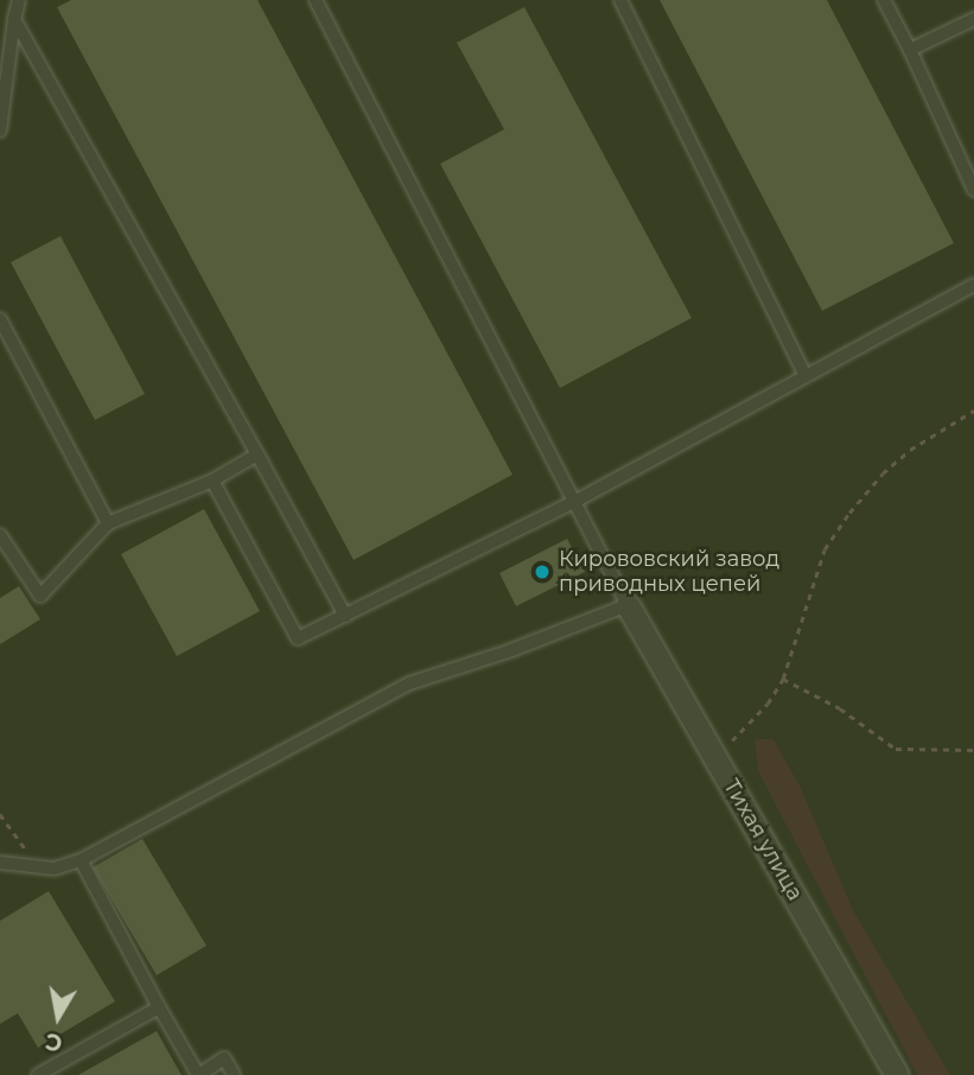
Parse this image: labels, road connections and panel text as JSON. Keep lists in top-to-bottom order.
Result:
{
  "streets": {
    "street": ["Тихая улица"]
  },
  "places": ["Кирововский завод приводных цепей"],
  "north": "bottom"
}
